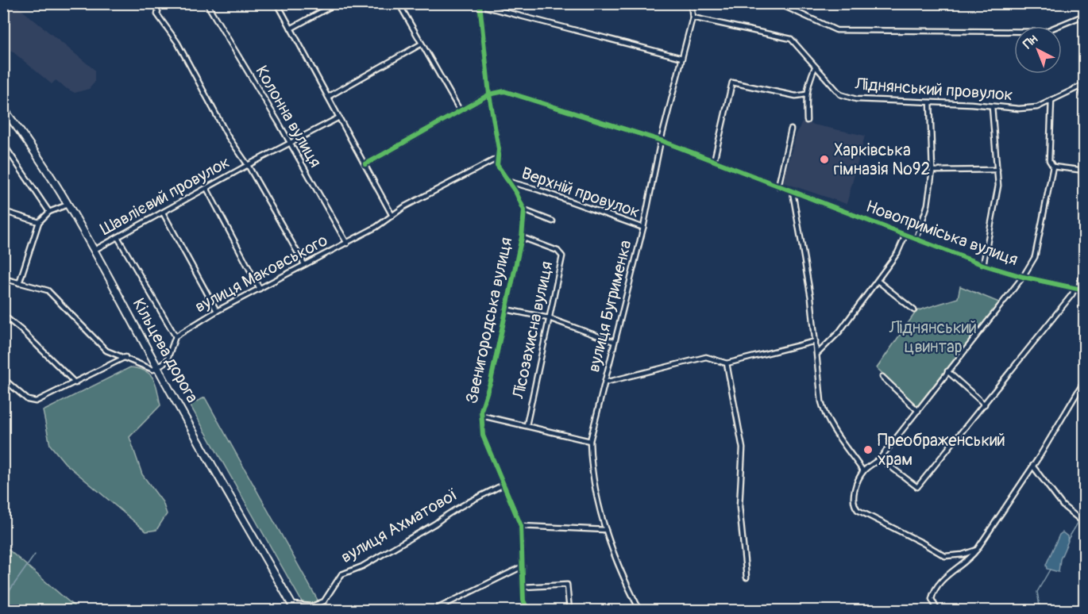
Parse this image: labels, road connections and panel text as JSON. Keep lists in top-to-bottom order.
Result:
{
  "streets": {
    "highway": ["Кільцева дорога"],
    "street": [
      "Ліднянський провулок",
      "Колонна вулиця",
      "Верхній провулок",
      "Шавлієвий провулок",
      "Новоприміська вулиця",
      "вулиця Маковського",
      "вулиця Бугрименка",
      "Звенигородська вулиця",
      "Лісозахисна вулиця",
      "вулиця Ахматової"
    ]
  },
  "crossings": [
    ["Ліднянський провулок", "вулиця Бугрименка"],
    ["Колонна вулиця", "Шавлієвий провулок"],
    ["Колонна вулиця", "вулиця Маковського"],
    ["Верхній провулок", "вулиця Бугрименка"],
    ["Шавлієвий провулок", "Кільцева дорога"],
    ["Новоприміська вулиця", "вулиця Бугрименка"],
    ["Звенигородська вулиця", "Лісозахисна вулиця"],
    ["Звенигородська вулиця", "вулиця Ахматової"],
    ["Кільцева дорога", "вулиця Ахматової"]
  ],
  "parks": ["Ліднянський цвинтар"],
  "places": ["Харківська гімназія №92", "Преображенський храм"],
  "north": "top left"
}
